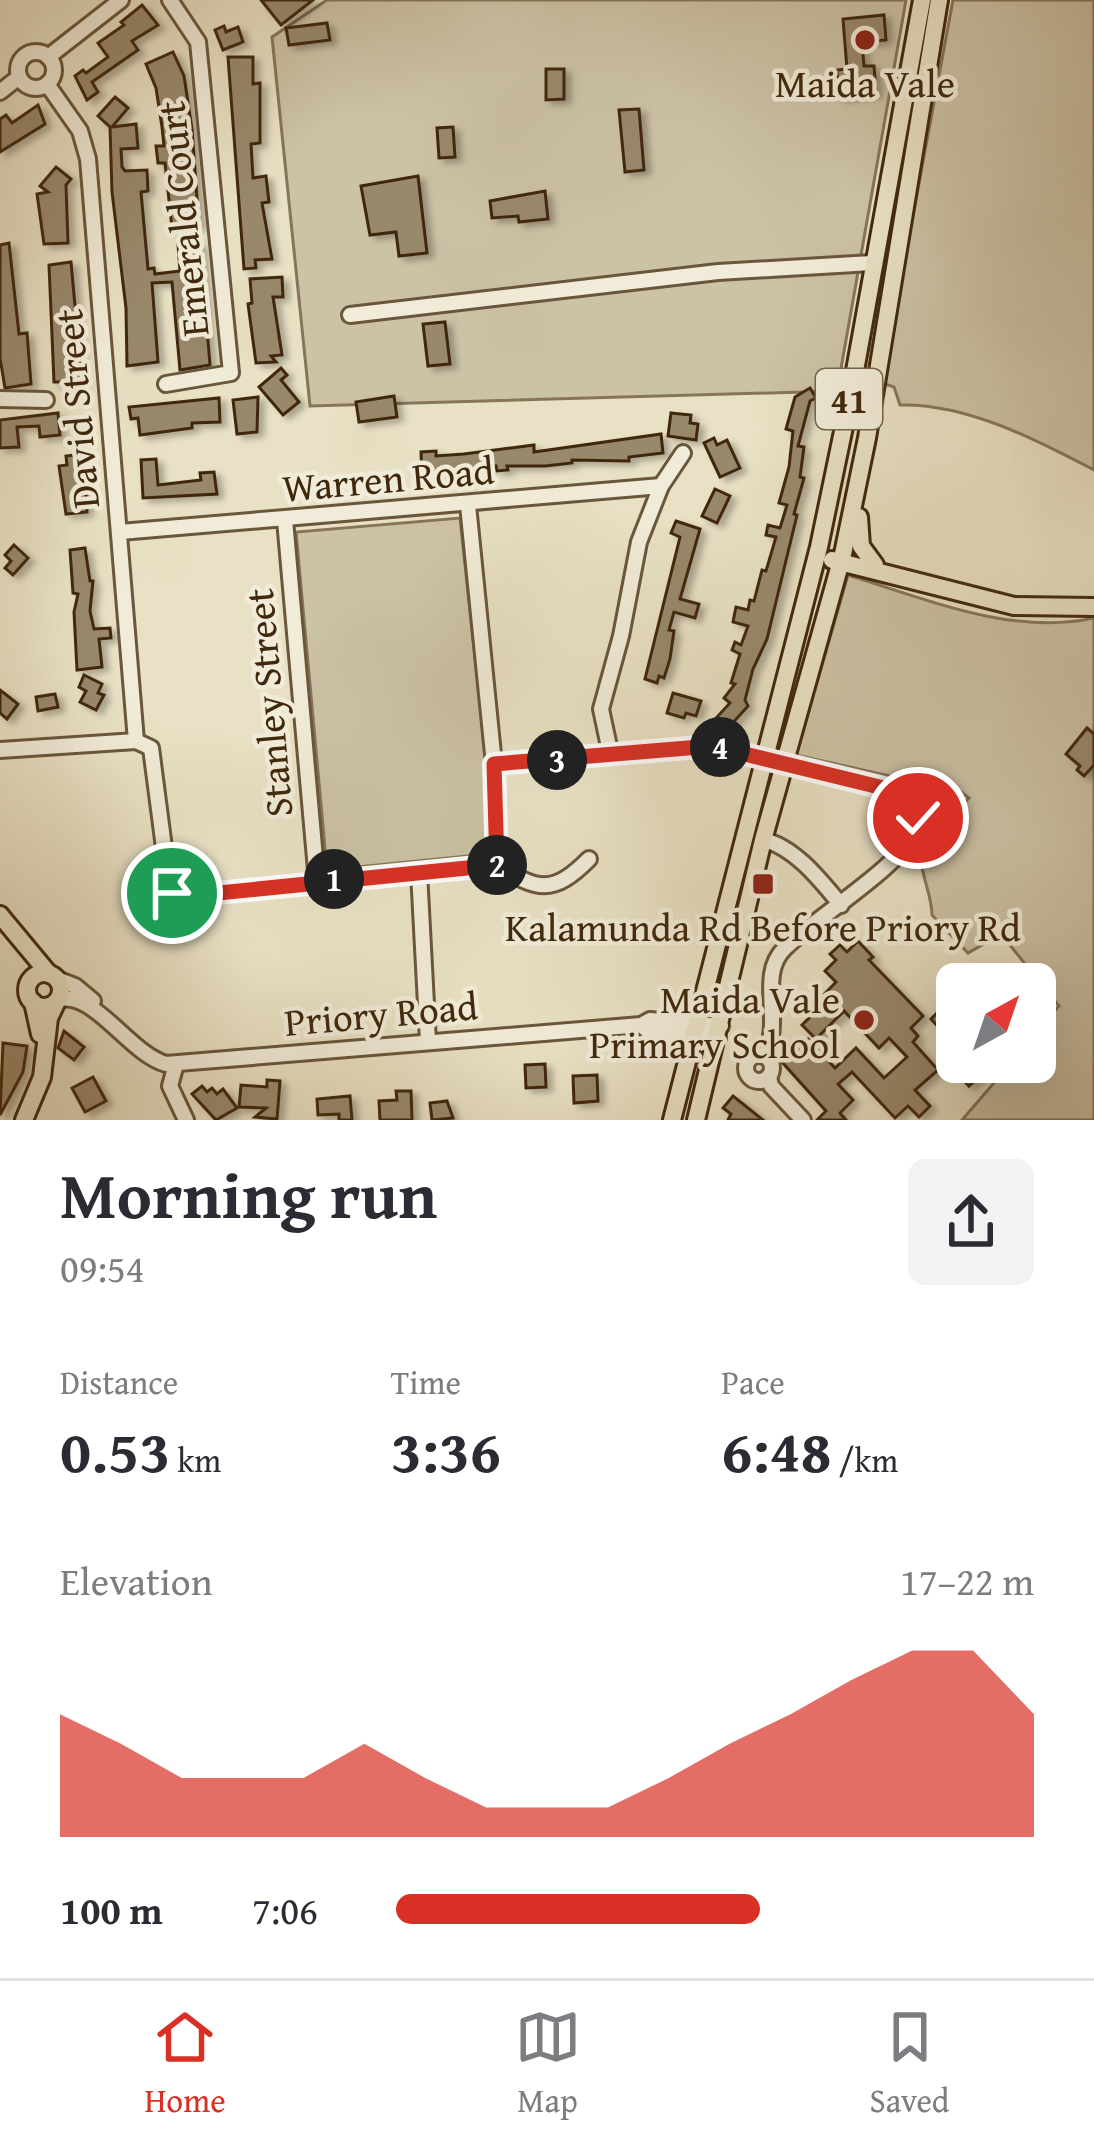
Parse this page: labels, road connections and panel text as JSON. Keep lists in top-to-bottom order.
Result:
{
  "streets": {
    "main road": ["41"],
    "street": [
      "Emerald Court",
      "David Street",
      "Warren Road",
      "Stanley Street",
      "Priory Road"
    ]
  },
  "crossings": [
    ["41", "Priory Road"],
    ["David Street", "Warren Road"],
    ["David Street", "Stanley Street"],
    ["Warren Road", "Stanley Street"]
  ],
  "places": {
    "other": ["Maida Vale", "Maida Vale Primary School"],
    "transit": ["Kalamunda Rd Before Priory Rd"]
  },
  "north": "top right",
  "page": {
    "pins": [
      "4",
      "3",
      "2",
      "1"
    ],
    "heading": ["Morning run", "09:54"],
    "stats": [
      ["Distance", "0.53 km"],
      ["Time", "3:36"],
      ["Pace", "6:48 /km"]
    ],
    "chart": ["Elevation", "17–22 m"],
    "list": [
      {
        "name": "100 m",
        "note": "7:06"
      }
    ],
    "tabs": ["Home", "Map", "Saved"]
  }
}
